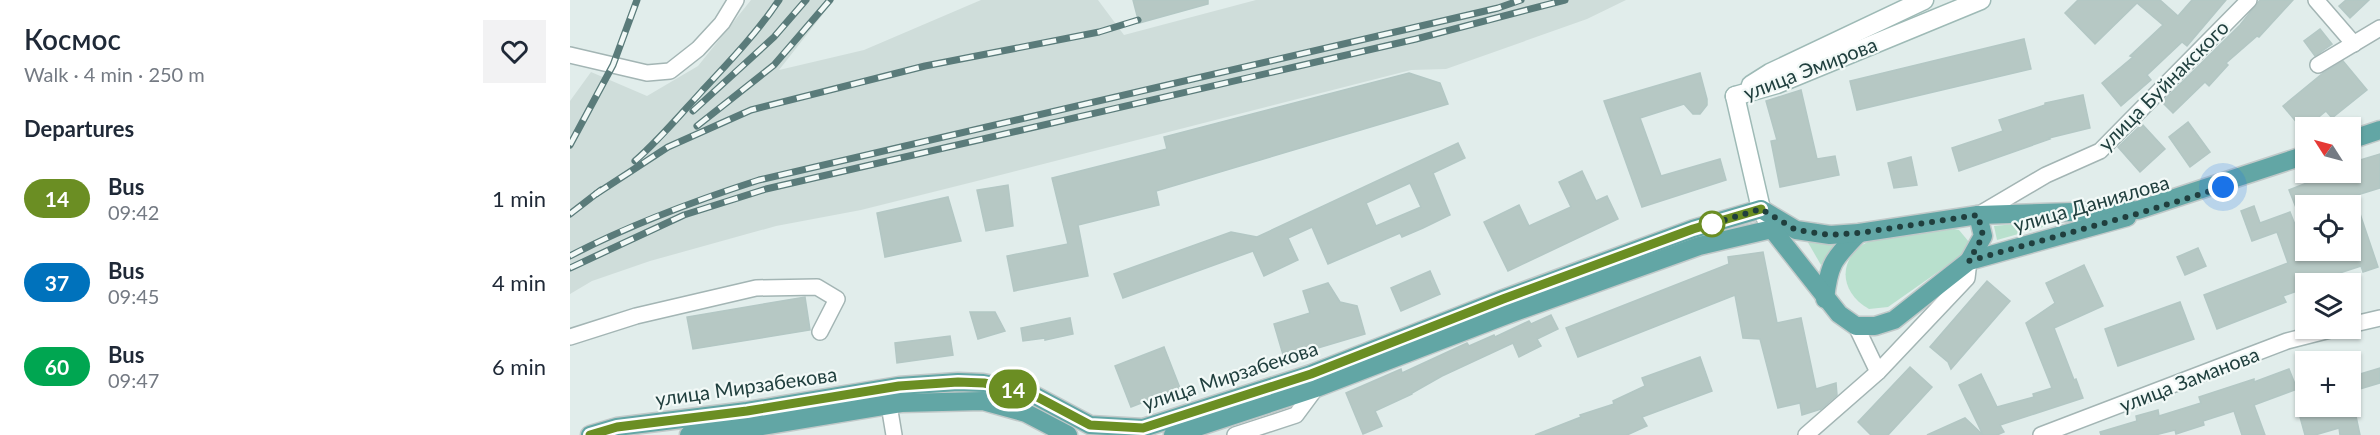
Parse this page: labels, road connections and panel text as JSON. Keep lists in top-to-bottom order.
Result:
{
  "streets": {
    "main road": ["улица Даниялова", "улица Мирзабекова"],
    "street": ["улица Эмирова", "улица Буйнакского", "улица Заманова"]
  },
  "crossings": [
    ["улица Буйнакского", "улица Даниялова"],
    ["улица Даниялова", "улица Мирзабекова"]
  ],
  "lines": ["bus line 14"],
  "north": "top left",
  "page": {
    "heading": [
      ["Космос", "Walk · 4 min · 250 m"],
      "Departures"
    ],
    "on_map": "14",
    "map_buttons": "+",
    "list": [
      {
        "mark": "14",
        "name": "Bus",
        "note": "09:42",
        "value": "1 min"
      },
      {
        "mark": "37",
        "name": "Bus",
        "note": "09:45",
        "value": "4 min"
      },
      {
        "mark": "60",
        "name": "Bus",
        "note": "09:47",
        "value": "6 min"
      }
    ]
  }
}
